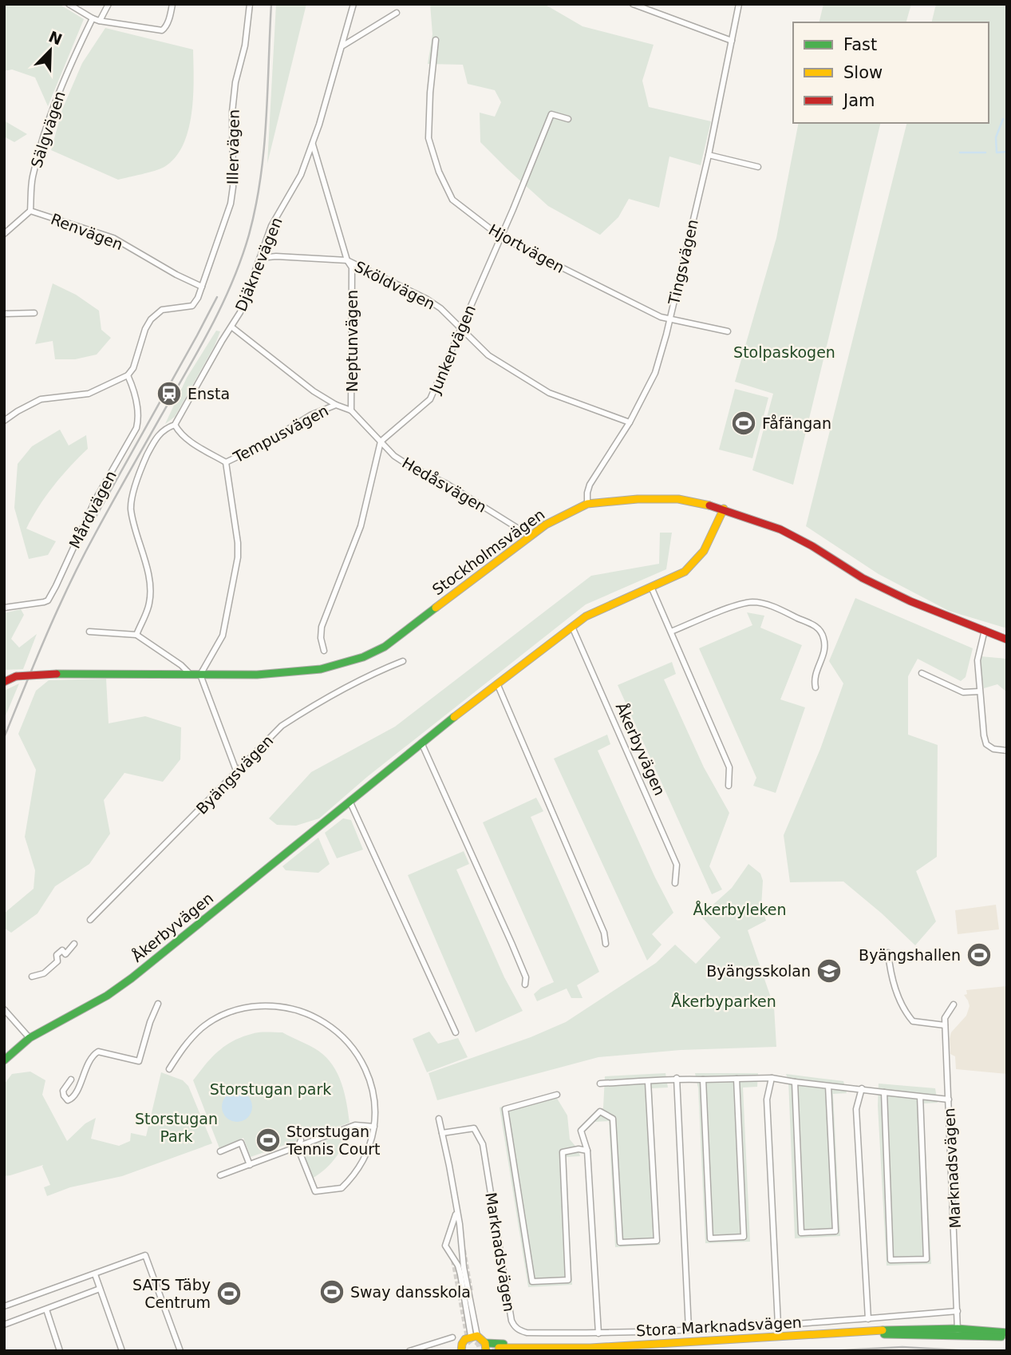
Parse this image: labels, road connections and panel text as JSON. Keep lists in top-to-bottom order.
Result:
{
  "streets": {
    "street": [
      "Sälgvägen",
      "Illervägen",
      "Renvägen",
      "Hjortvägen",
      "Tingsvägen",
      "Djäknevägen",
      "Sköldvägen",
      "Neptunvägen",
      "Junkervägen",
      "Tempusvägen",
      "Hedåsvägen",
      "Mårdvägen",
      "Stockholmsvägen",
      "Åkerbyvägen",
      "Byängsvägen",
      "Marknadsvägen",
      "Stora Marknadsvägen"
    ]
  },
  "crossings": [
    ["Sälgvägen", "Renvägen"],
    ["Illervägen", "Renvägen"],
    ["Illervägen", "Mårdvägen"],
    ["Hjortvägen", "Tingsvägen"],
    ["Hjortvägen", "Junkervägen"],
    ["Tingsvägen", "Sköldvägen"],
    ["Tingsvägen", "Stockholmsvägen"],
    ["Djäknevägen", "Sköldvägen"],
    ["Djäknevägen", "Neptunvägen"],
    ["Djäknevägen", "Hedåsvägen"],
    ["Sköldvägen", "Neptunvägen"],
    ["Sköldvägen", "Junkervägen"],
    ["Neptunvägen", "Hedåsvägen"],
    ["Junkervägen", "Hedåsvägen"],
    ["Tempusvägen", "Hedåsvägen"],
    ["Hedåsvägen", "Stockholmsvägen"],
    ["Stockholmsvägen", "Åkerbyvägen"],
    ["Marknadsvägen", "Stora Marknadsvägen"]
  ],
  "parks": [
    "Stolpaskogen",
    "Åkerbyleken",
    "Åkerbyparken",
    "Storstugan park",
    "Storstugan Park"
  ],
  "places": {
    "station": ["Ensta"],
    "sports": [
      "Fåfängan",
      "Byängshallen",
      "Storstugan Tennis Court",
      "Sway dansskola",
      "SATS Täby Centrum"
    ],
    "school or university": ["Byängsskolan"]
  },
  "legend": ["Fast", "Slow", "Jam"],
  "north": "top right"
}
